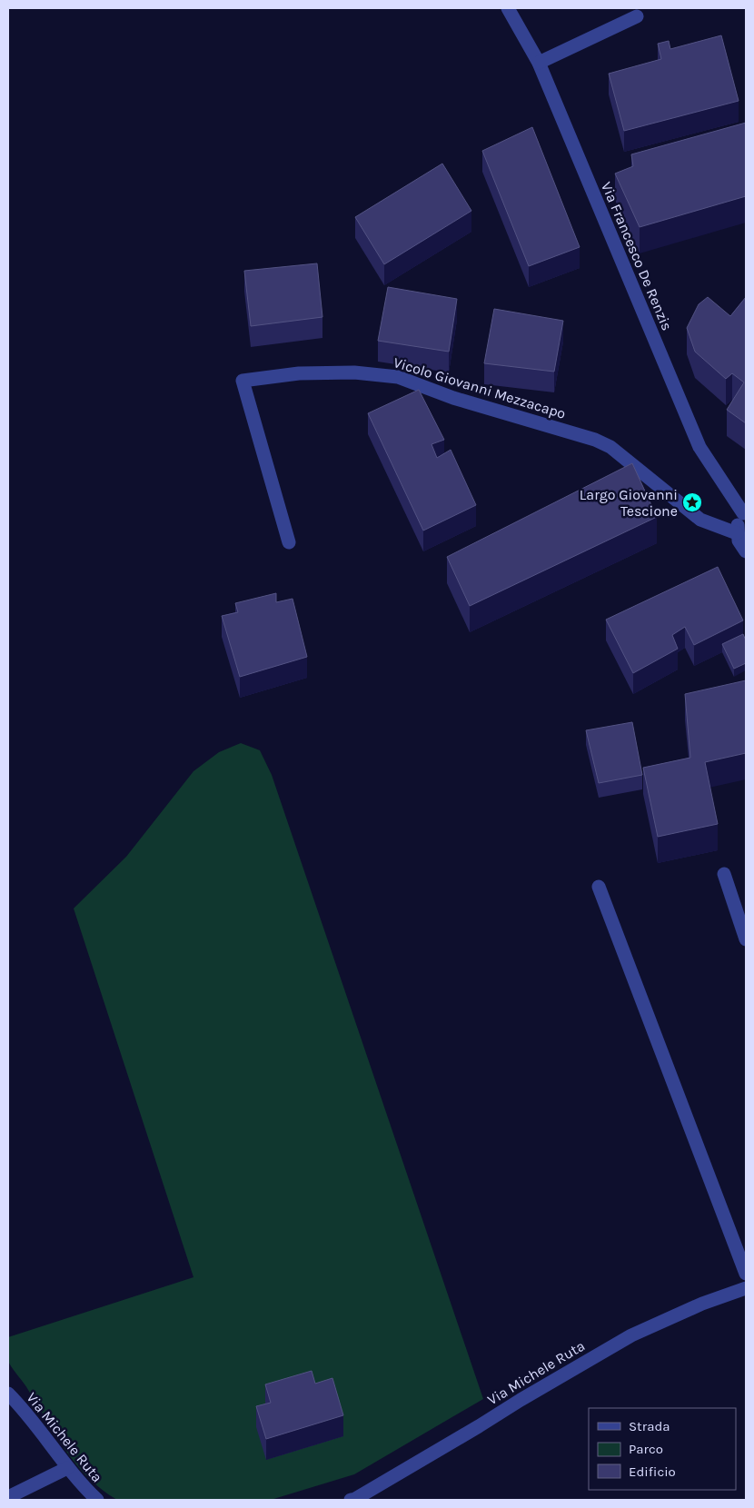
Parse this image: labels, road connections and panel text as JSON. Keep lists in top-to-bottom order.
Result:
{
  "streets": {
    "street": ["Via Francesco De Renzis", "Vicolo Giovanni Mezzacapo", "Via Michele Ruta"]
  },
  "places": {
    "place": ["Largo Giovanni Tescione"]
  },
  "legend": ["Strada", "Parco", "Edificio"]
}
